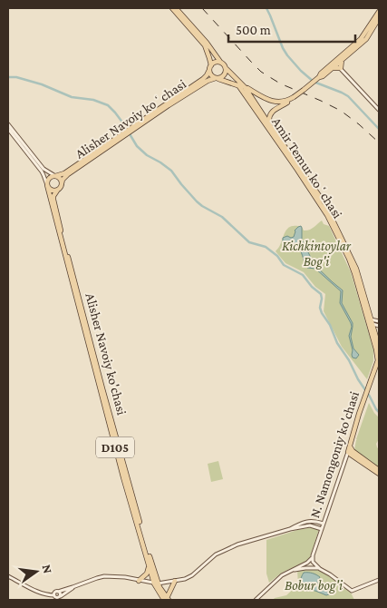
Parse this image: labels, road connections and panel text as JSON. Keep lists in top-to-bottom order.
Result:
{
  "streets": {
    "main road": [
      "Alisher Navoiy koʻchasi",
      "Amir Temur koʻchasi",
      "Alisher Navoiy ko'chasi",
      "D105",
      "N. Namongoniy ko'chasi"
    ]
  },
  "crossings": [
    ["Alisher Navoiy koʻchasi", "Amir Temur koʻchasi"],
    ["Alisher Navoiy koʻchasi", "Alisher Navoiy ko'chasi"],
    ["Amir Temur koʻchasi", "N. Namongoniy ko'chasi"]
  ],
  "parks": ["Kichkintoylar Bog'i", "Bobur bog'i"],
  "scale_bar": "500 m",
  "north": "right"
}
